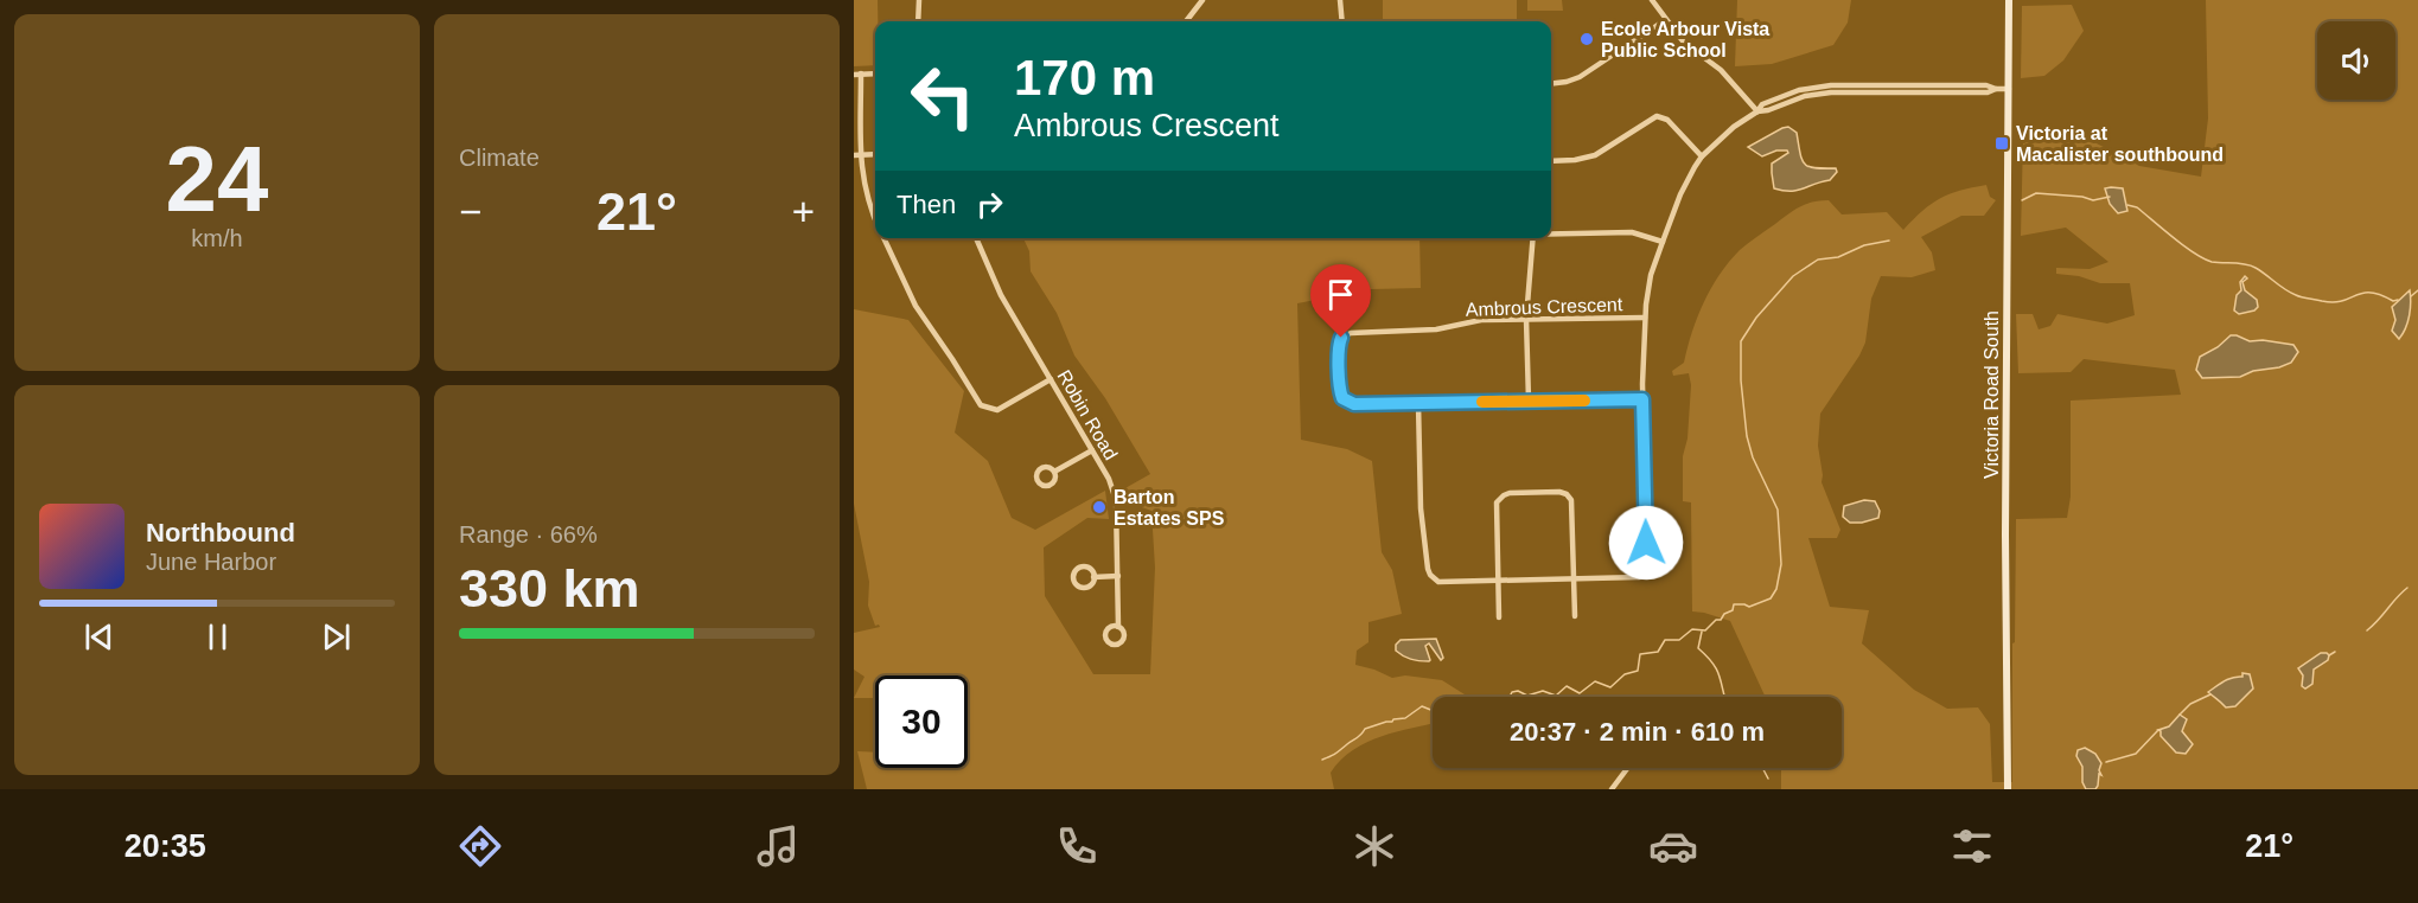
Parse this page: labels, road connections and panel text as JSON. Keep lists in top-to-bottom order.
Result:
{
  "streets": {
    "main road": ["Victoria Road South"],
    "street": ["Ambrous Crescent", "Robin Road"]
  },
  "places": {
    "other": ["Ecole Arbour Vista Public School", "Barton Estates SPS"],
    "transit": ["Victoria at Macalister southbound"]
  },
  "page": {
    "tile": [
      ["24", "km/h"],
      "Climate",
      ["Range · 66%", "330 km"]
    ],
    "turn": ["170 m", "Ambrous Crescent"],
    "then": "Then",
    "heat": ["−", "21°", "+"],
    "song": ["Northbound", "June Harbor"],
    "limit": "30",
    "trip": "20:37 · 2 min · 610 m",
    "tabs": ["20:35", "21°"]
  }
}
